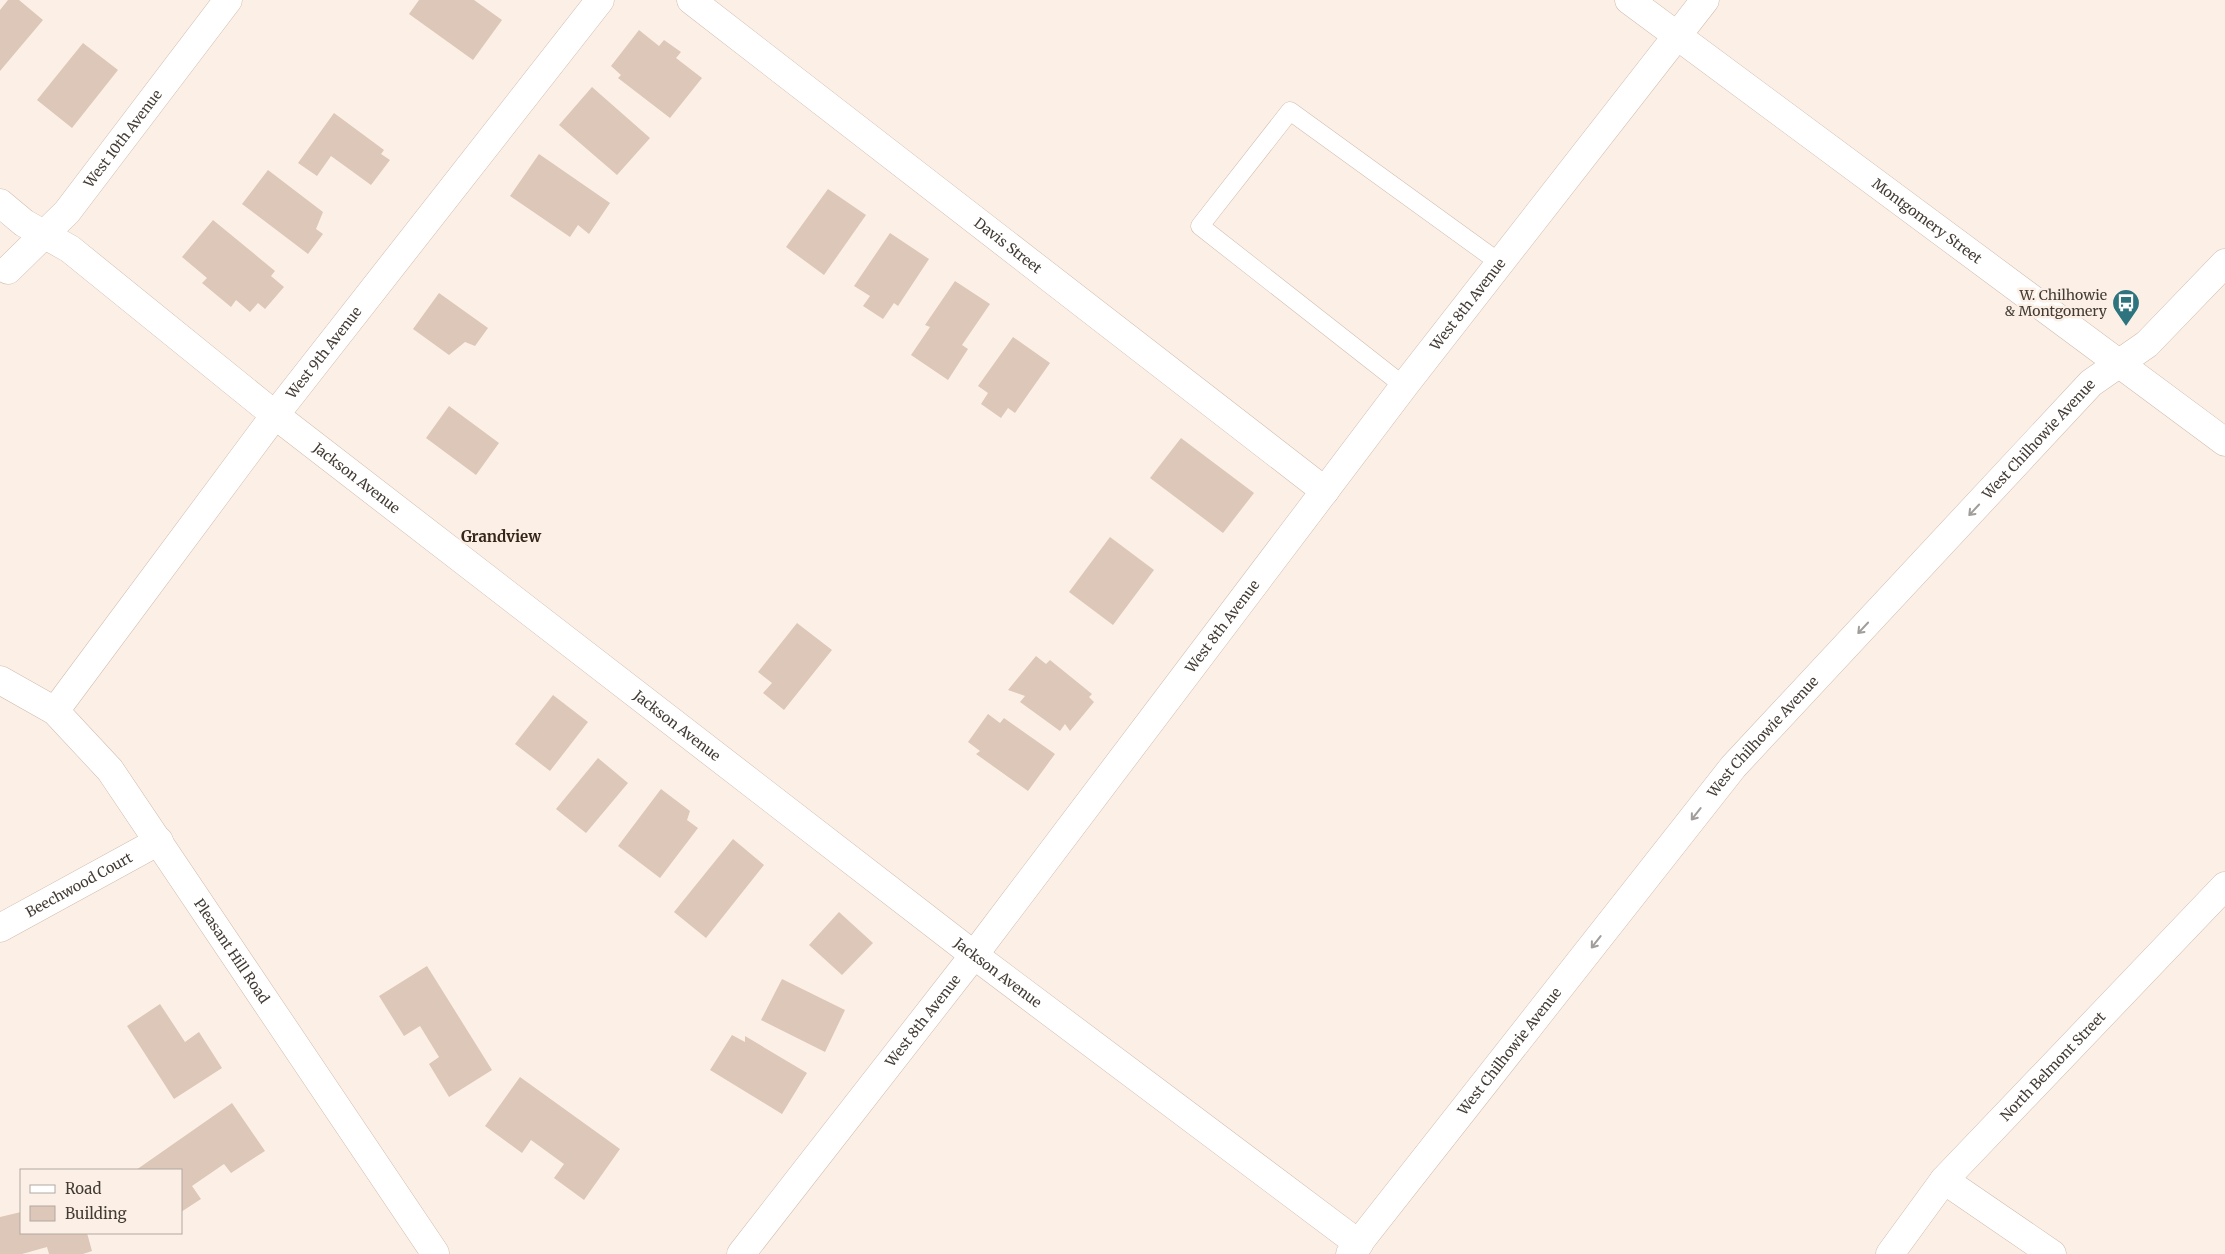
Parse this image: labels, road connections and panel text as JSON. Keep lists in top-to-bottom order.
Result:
{
  "streets": {
    "street": [
      "West 10th Avenue",
      "Montgomery Street",
      "Davis Street",
      "West 8th Avenue",
      "West 9th Avenue",
      "West Chilhowie Avenue",
      "Jackson Avenue",
      "Beechwood Court",
      "Pleasant Hill Road",
      "North Belmont Street"
    ]
  },
  "crossings": [
    ["West 10th Avenue", "Jackson Avenue"],
    ["Montgomery Street", "West 8th Avenue"],
    ["Montgomery Street", "West Chilhowie Avenue"],
    ["Davis Street", "West 8th Avenue"],
    ["West 8th Avenue", "Jackson Avenue"],
    ["West 9th Avenue", "Jackson Avenue"],
    ["West 9th Avenue", "Pleasant Hill Road"],
    ["West Chilhowie Avenue", "Jackson Avenue"],
    ["Beechwood Court", "Pleasant Hill Road"]
  ],
  "one_way": ["West Chilhowie Avenue"],
  "districts": ["Grandview"],
  "places": {
    "bus stop": ["W. Chilhowie & Montgomery"]
  },
  "legend": ["Road", "Building"]
}
